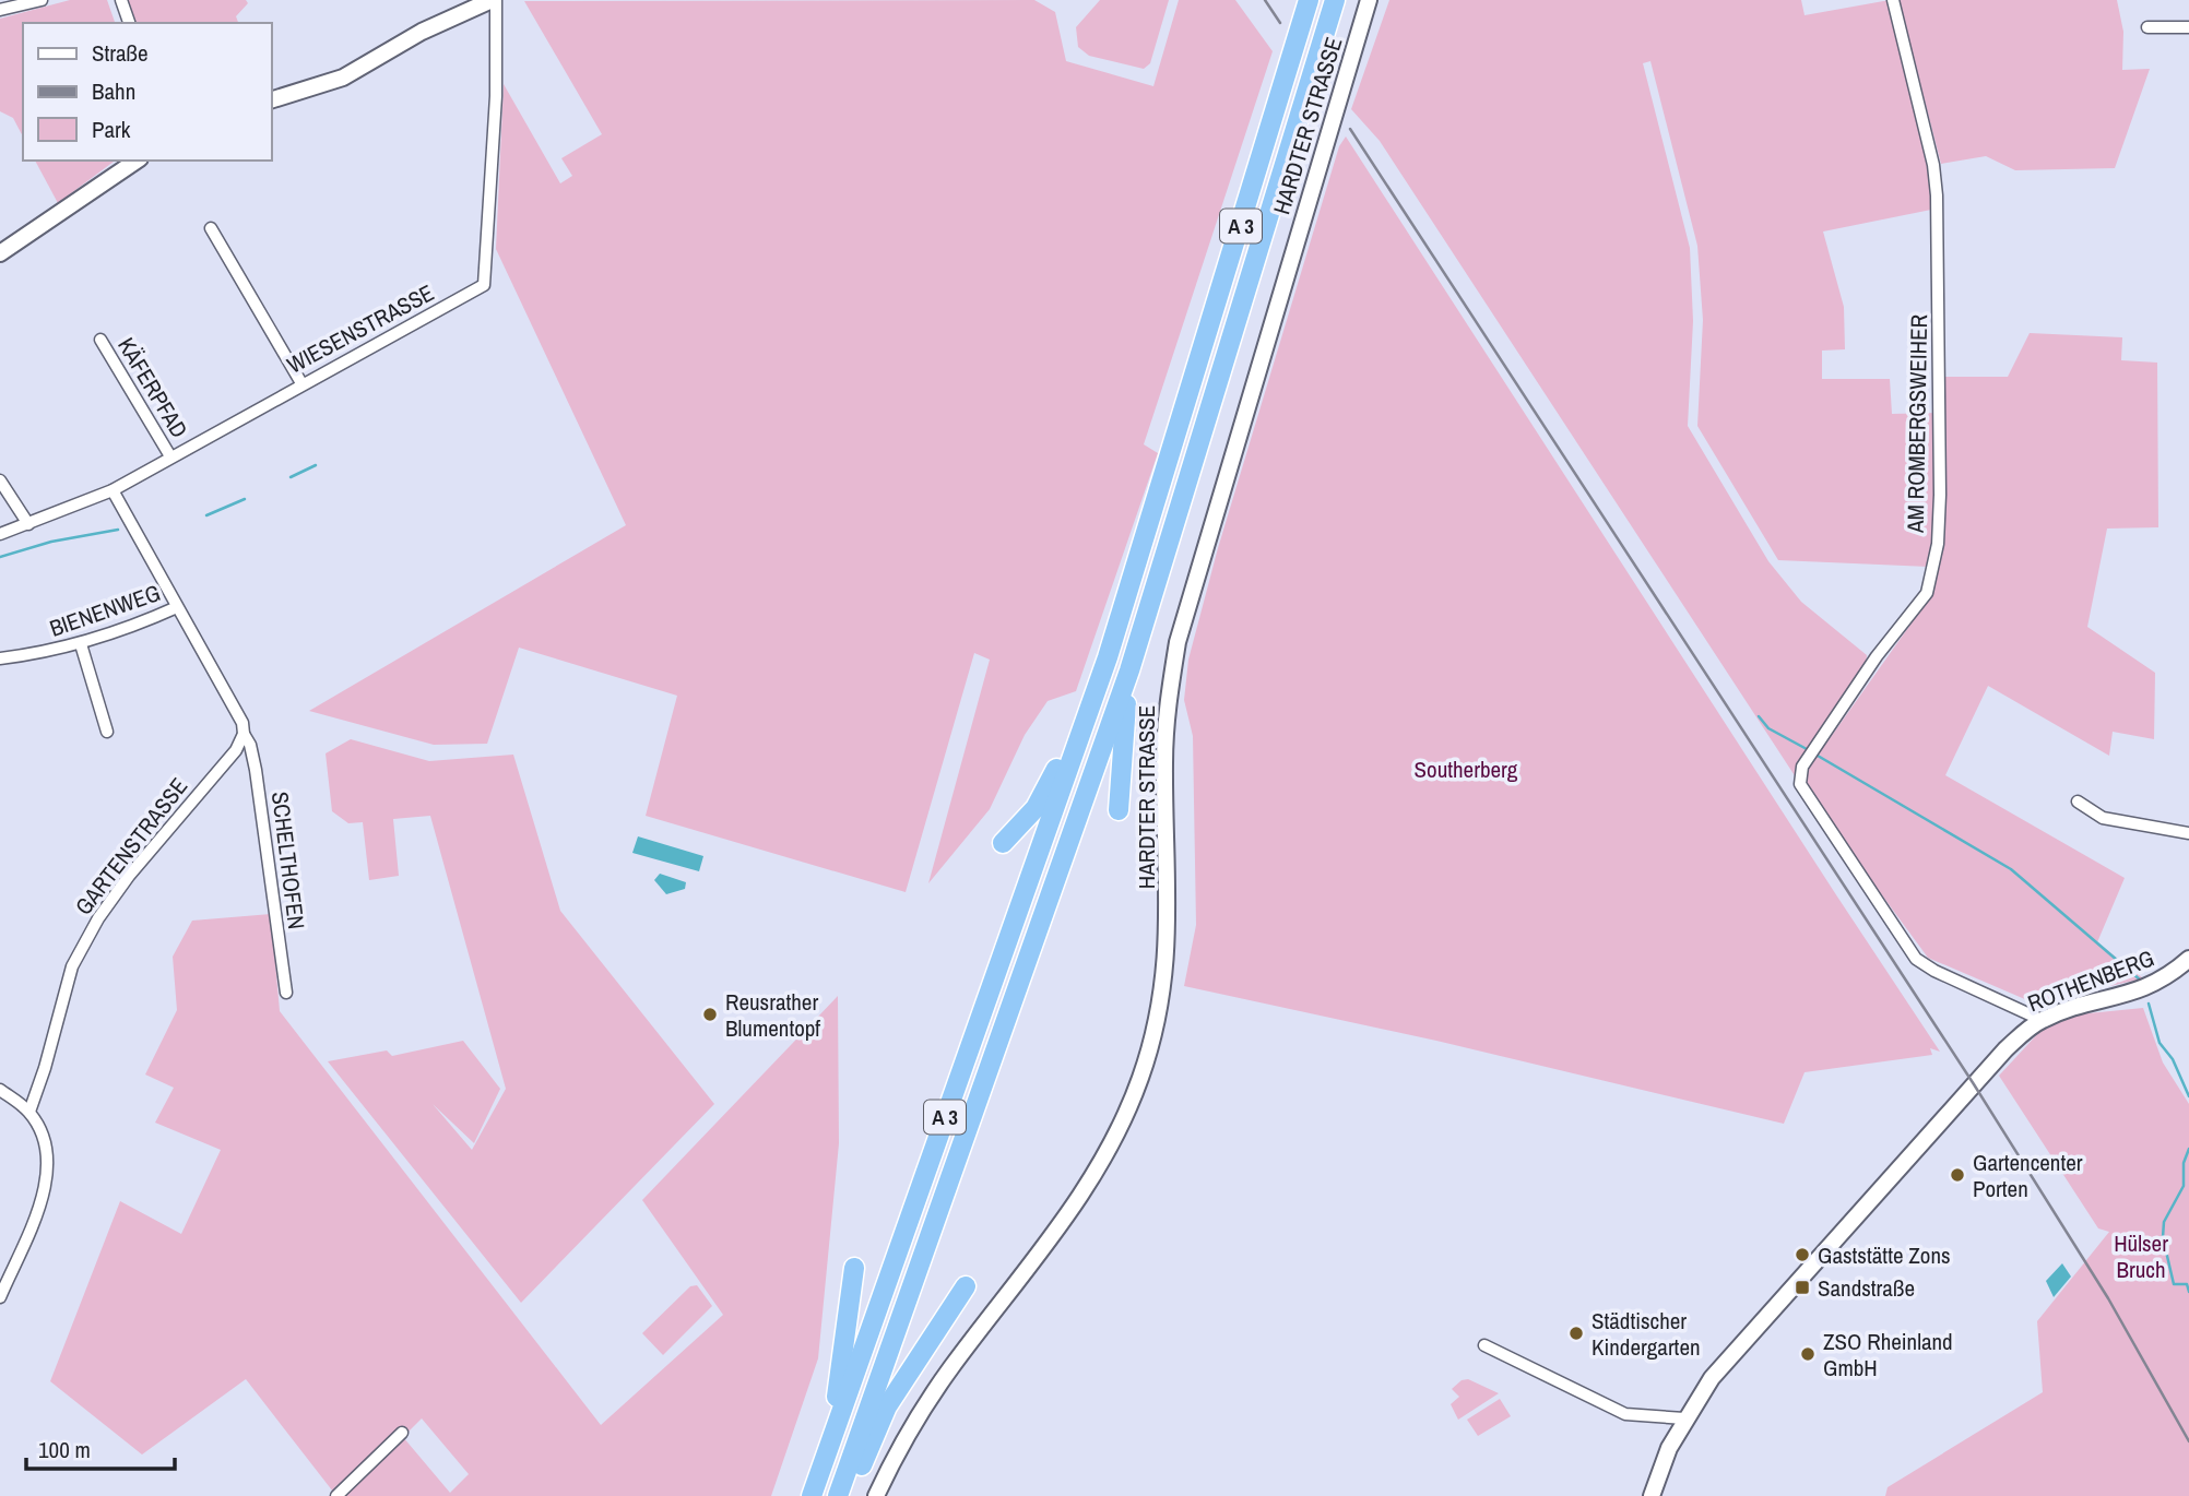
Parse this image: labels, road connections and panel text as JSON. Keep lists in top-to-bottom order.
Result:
{
  "streets": {
    "highway": ["A 3"],
    "main road": ["HARDTER STRASSE", "ROTHENBERG"],
    "street": [
      "WIESENSTRASSE",
      "KÄFERPFAD",
      "AM ROMBERGSWEIHER",
      "BIENENWEG",
      "GARTENSTRASSE",
      "SCHELTHOFEN"
    ]
  },
  "crossings": [
    ["WIESENSTRASSE", "KÄFERPFAD"],
    ["AM ROMBERGSWEIHER", "ROTHENBERG"],
    ["GARTENSTRASSE", "SCHELTHOFEN"]
  ],
  "parks": ["Southerberg", "Hülser Bruch"],
  "places": {
    "other": [
      "Reusrather Blumentopf",
      "Gartencenter Porten",
      "Gaststätte Zons",
      "Städtischer Kindergarten",
      "ZSO Rheinland GmbH"
    ],
    "transit": ["Sandstraße"]
  },
  "legend": ["Straße", "Bahn", "Park"],
  "scale_bar": "100 m"
}
